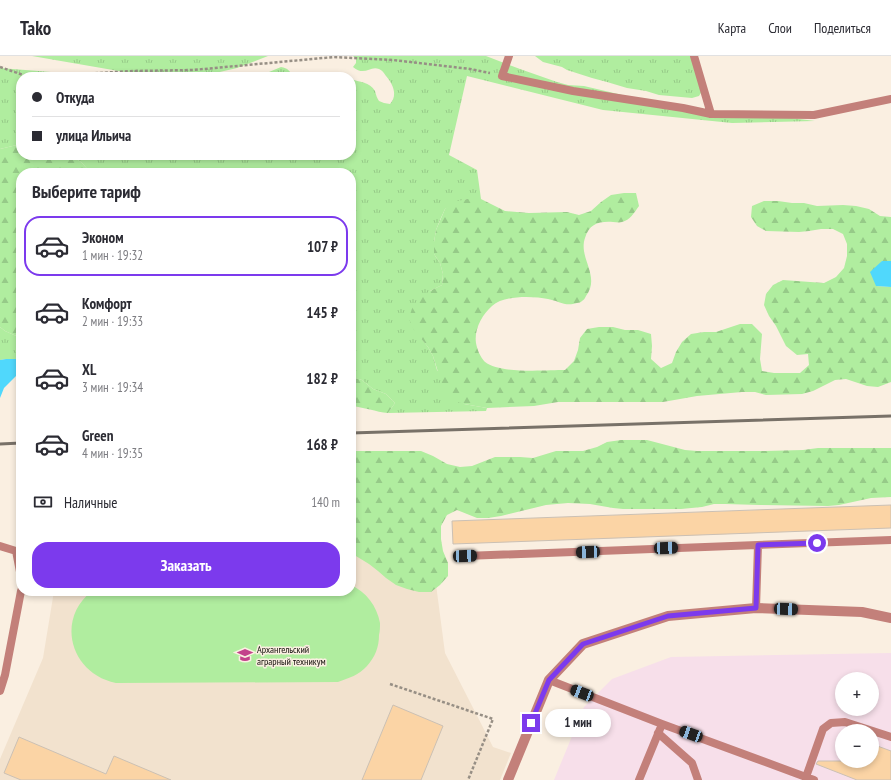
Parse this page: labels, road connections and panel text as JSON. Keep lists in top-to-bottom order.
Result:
{
  "places": {
    "school or university": ["Архангельский аграрный техникум"]
  },
  "page": {
    "header": "Tako",
    "nav": ["Карта", "Слои", "Поделиться"],
    "banner": ["Откуда", "улица Ильича"],
    "heading": "Выберите тариф",
    "list": [
      {
        "name": "Эконом",
        "note": "1 мин · 19:32",
        "value": "107 ₽"
      },
      {
        "name": "Комфорт",
        "note": "2 мин · 19:33",
        "value": "145 ₽"
      },
      {
        "name": "XL",
        "note": "3 мин · 19:34",
        "value": "182 ₽"
      },
      {
        "name": "Green",
        "note": "4 мин · 19:35",
        "value": "168 ₽"
      }
    ],
    "pay": ["Наличные", "140 m"],
    "buttons": "Заказать",
    "map_buttons": ["+", "−"],
    "bubble": "1 мин"
  }
}
